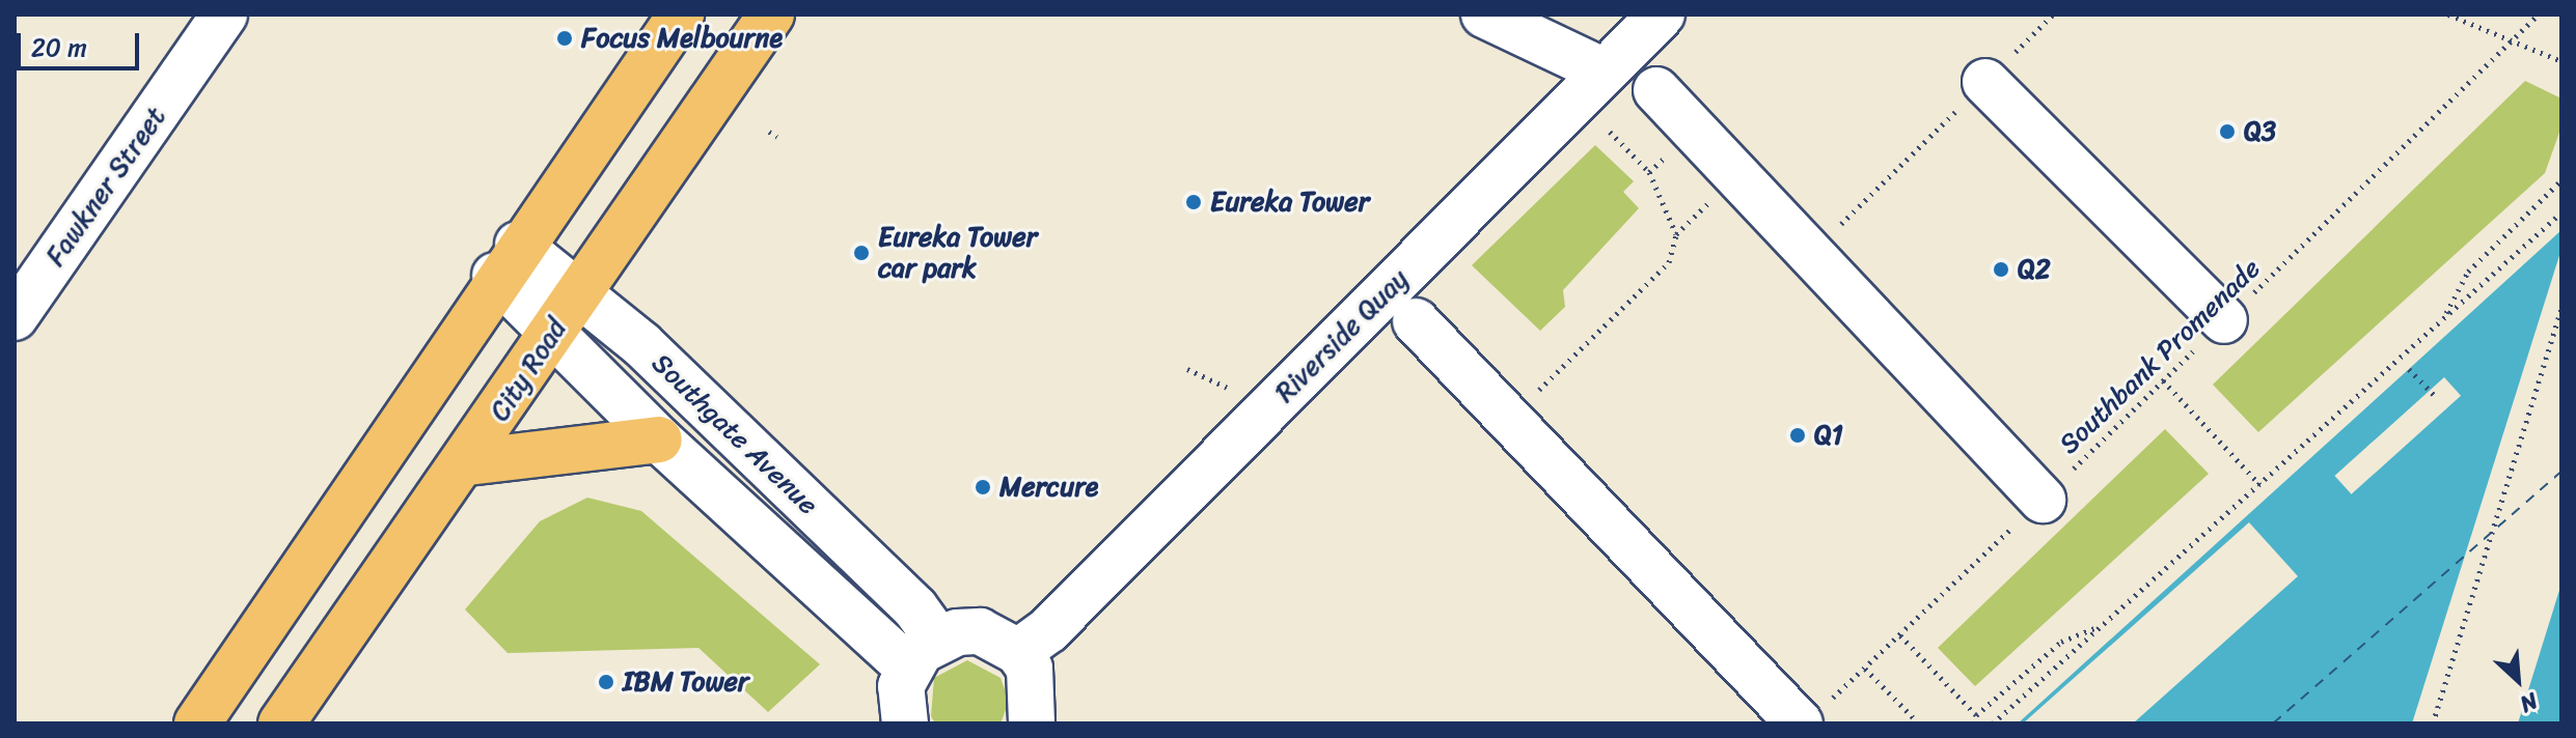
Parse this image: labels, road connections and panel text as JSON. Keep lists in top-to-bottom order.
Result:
{
  "streets": {
    "highway": ["City Road"],
    "street": ["Fawkner Street", "Riverside Quay", "Southgate Avenue"],
    "path": ["Southbank Promenade"]
  },
  "crossings": [
    ["City Road", "Southgate Avenue"]
  ],
  "places": [
    "Focus Melbourne",
    "Q3",
    "Eureka Tower",
    "Eureka Tower car park",
    "Q2",
    "Q1",
    "Mercure",
    "IBM Tower"
  ],
  "scale_bar": "20 m",
  "north": "bottom right"
}
